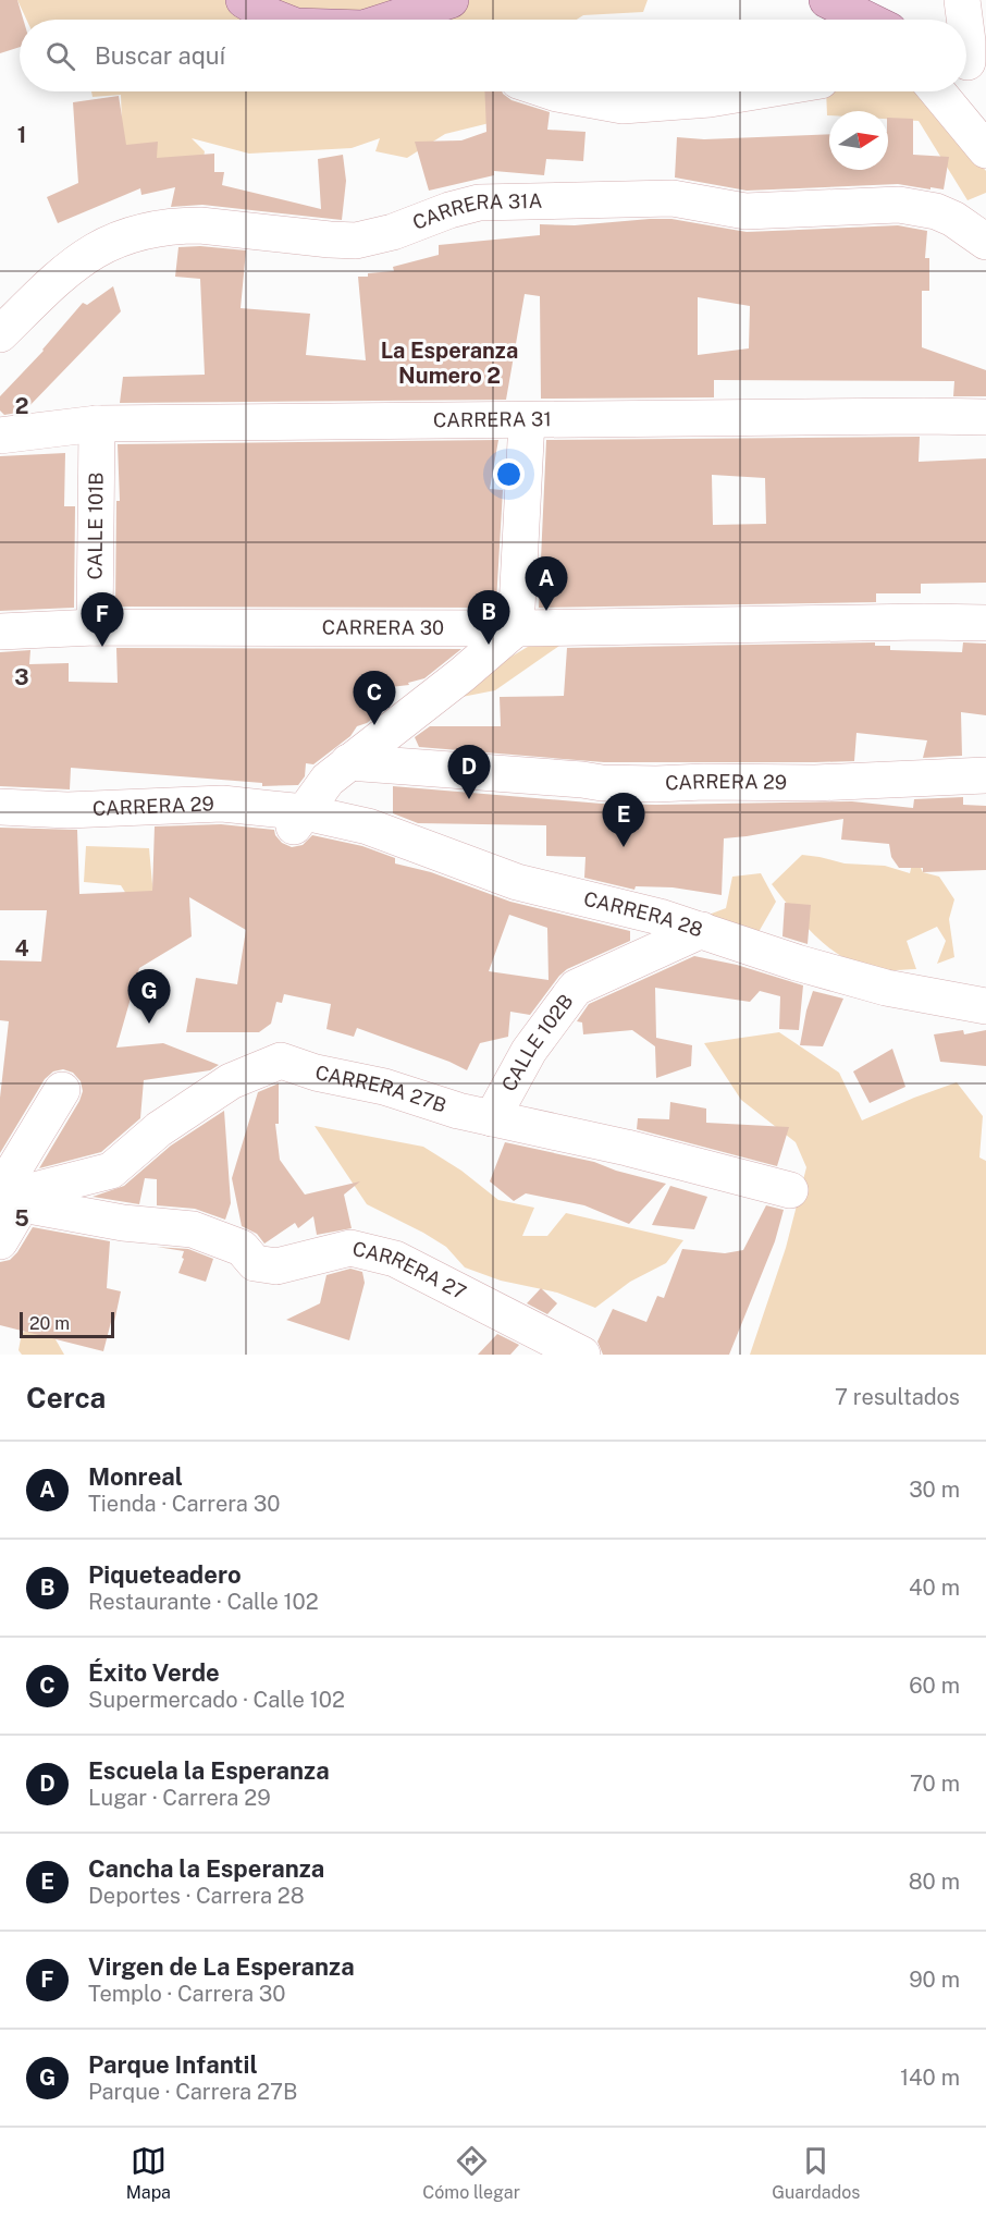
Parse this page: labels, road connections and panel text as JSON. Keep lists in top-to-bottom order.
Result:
{
  "streets": {
    "street": [
      "CARRERA 31A",
      "CARRERA 31",
      "CALLE 101B",
      "CARRERA 30",
      "CARRERA 29",
      "CARRERA 28",
      "CALLE 102B",
      "CARRERA 27B",
      "CARRERA 27"
    ]
  },
  "crossings": [
    ["CARRERA 31", "CALLE 101B"],
    ["CALLE 101B", "CARRERA 30"],
    ["CARRERA 29", "CARRERA 28"],
    ["CARRERA 28", "CALLE 102B"],
    ["CALLE 102B", "CARRERA 27B"],
    ["CARRERA 27B", "CARRERA 27"]
  ],
  "districts": ["La Esperanza Numero 2"],
  "scale_bar": "20 m",
  "north": "right",
  "page": {
    "search": "Buscar aquí",
    "pins": [
      "A",
      "B",
      "F",
      "C",
      "D",
      "E",
      "G"
    ],
    "scale": "20 m",
    "heading": ["Cerca", "7 resultados"],
    "list": [
      {
        "mark": "A",
        "name": "Monreal",
        "note": "Tienda · Carrera 30",
        "value": "30 m"
      },
      {
        "mark": "B",
        "name": "Piqueteadero",
        "note": "Restaurante · Calle 102",
        "value": "40 m"
      },
      {
        "mark": "C",
        "name": "Éxito Verde",
        "note": "Supermercado · Calle 102",
        "value": "60 m"
      },
      {
        "mark": "D",
        "name": "Escuela la Esperanza",
        "note": "Lugar · Carrera 29",
        "value": "70 m"
      },
      {
        "mark": "E",
        "name": "Cancha la Esperanza",
        "note": "Deportes · Carrera 28",
        "value": "80 m"
      },
      {
        "mark": "F",
        "name": "Virgen de La Esperanza",
        "note": "Templo · Carrera 30",
        "value": "90 m"
      },
      {
        "mark": "G",
        "name": "Parque Infantil",
        "note": "Parque · Carrera 27B",
        "value": "140 m"
      }
    ],
    "nav": ["Mapa", "Cómo llegar", "Guardados"]
  },
  "grid": {
    "rows": [
      "1",
      "2",
      "3",
      "4",
      "5"
    ]
  }
}
